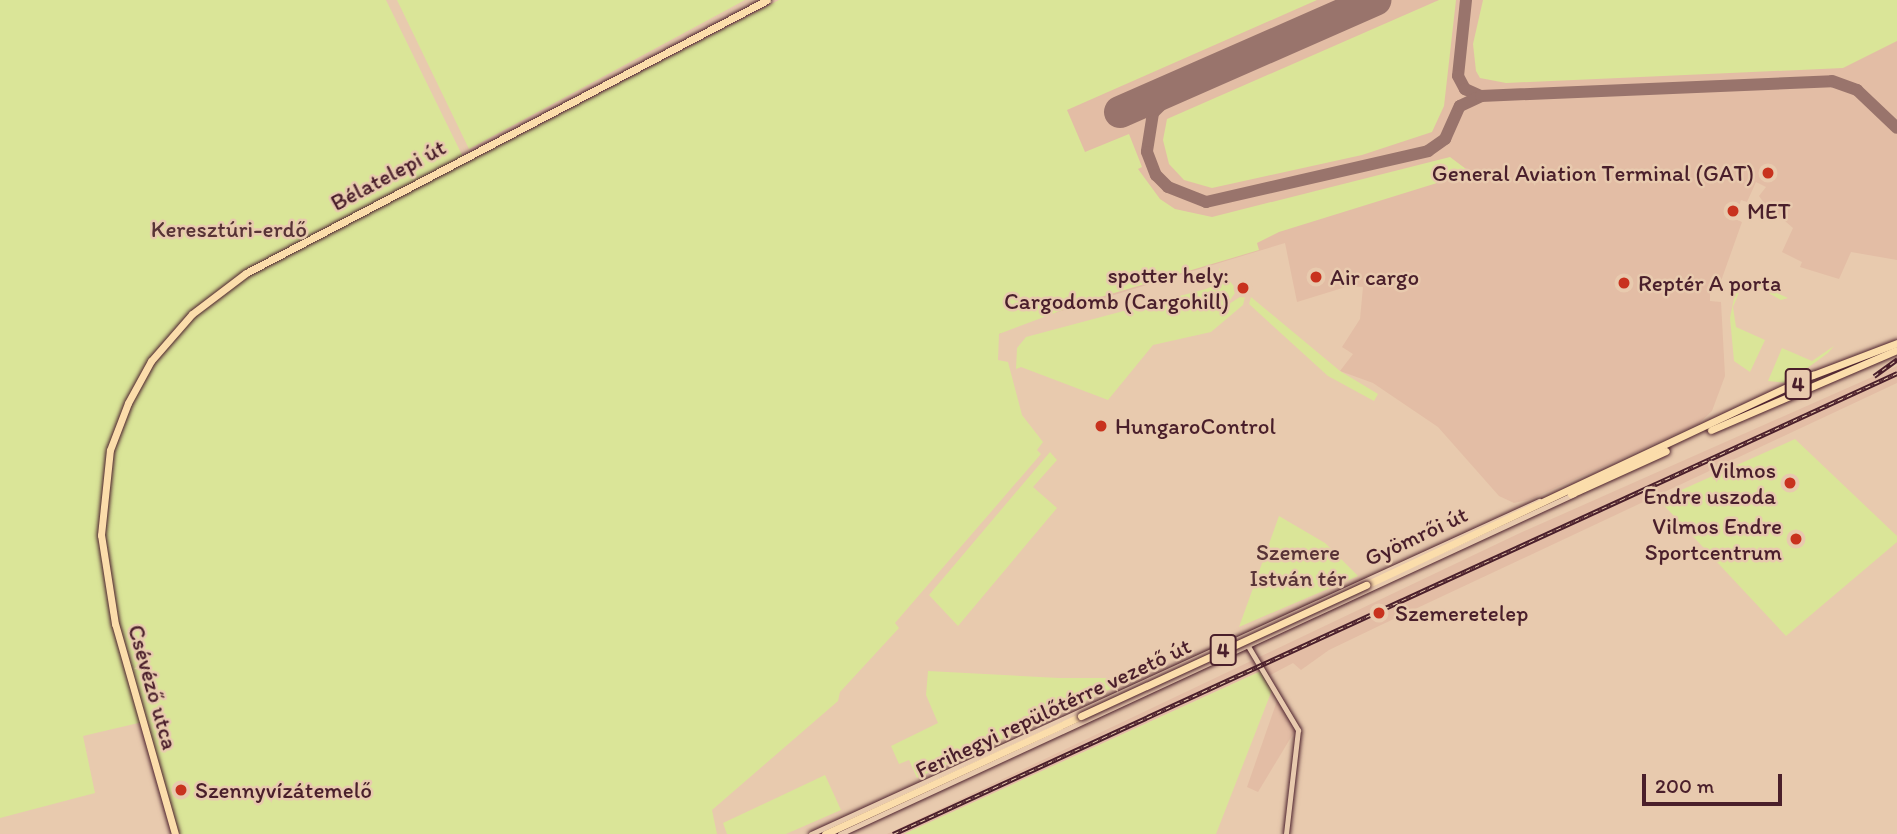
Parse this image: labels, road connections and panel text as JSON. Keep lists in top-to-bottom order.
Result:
{
  "streets": {
    "main road": [
      "Bélatelepi út",
      "4",
      "Csévéző utca",
      "Ferihegyi repülőtérre vezető út"
    ],
    "street": ["Gyömrői út"]
  },
  "crossings": [
    ["Bélatelepi út", "Csévéző utca"],
    ["Gyömrői út", "Ferihegyi repülőtérre vezető út"]
  ],
  "parks": ["Keresztúri-erdő", "Szemere István tér"],
  "places": [
    "General Aviation Terminal (GAT)",
    "MET",
    "Air cargo",
    "Reptér A porta",
    "spotter hely: Cargodomb (Cargohill)",
    "HungaroControl",
    "Vilmos Endre uszoda",
    "Vilmos Endre Sportcentrum",
    "Szemeretelep",
    "Szennyvízátemelő"
  ],
  "scale_bar": "200 m"
}
